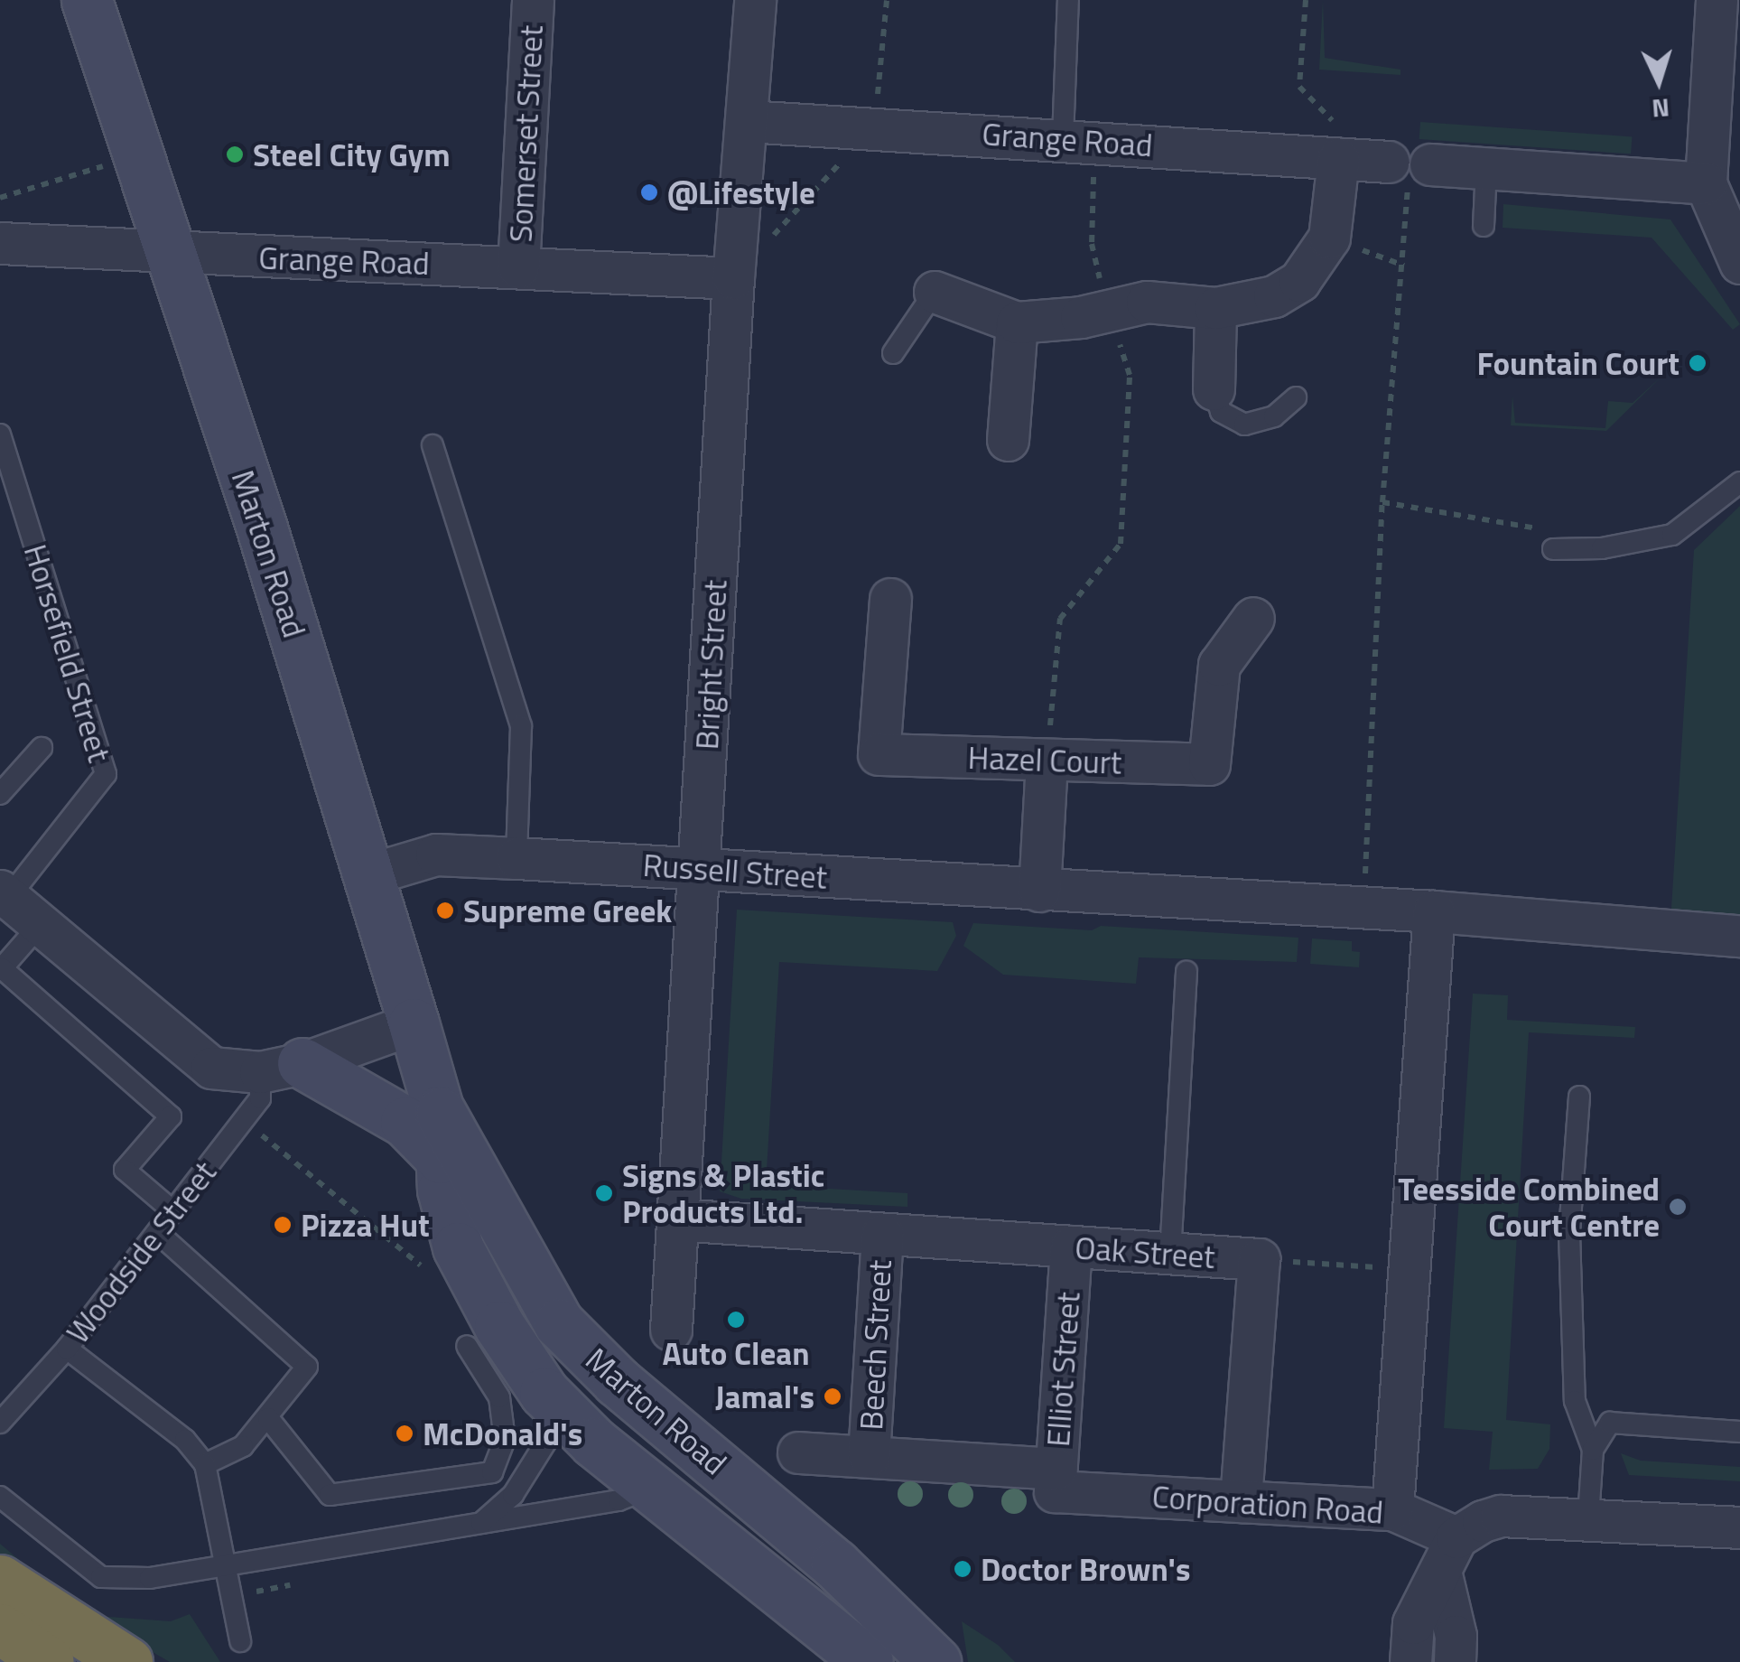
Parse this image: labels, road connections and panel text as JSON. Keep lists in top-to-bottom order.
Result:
{
  "streets": {
    "street": [
      "Somerset Street",
      "Grange Road",
      "Marton Road",
      "Bright Street",
      "Hazel Court",
      "Russell Street",
      "Oak Street",
      "Beech Street",
      "Elliot Street",
      "Corporation Road"
    ],
    "lane": ["Horsefield Street", "Woodside Street"]
  },
  "crossings": [
    ["Somerset Street", "Grange Road"],
    ["Grange Road", "Marton Road"],
    ["Grange Road", "Bright Street"],
    ["Marton Road", "Russell Street"],
    ["Bright Street", "Russell Street"],
    ["Bright Street", "Oak Street"],
    ["Oak Street", "Beech Street"],
    ["Oak Street", "Elliot Street"],
    ["Oak Street", "Corporation Road"],
    ["Beech Street", "Corporation Road"],
    ["Elliot Street", "Corporation Road"]
  ],
  "places": [
    "Steel City Gym",
    "@Lifestyle",
    "Fountain Court",
    "Supreme Greek",
    "Signs & Plastic Products Ltd.",
    "Teesside Combined Court Centre",
    "Pizza Hut",
    "Auto Clean",
    "Jamal's",
    "McDonald's",
    "Doctor Brown's"
  ],
  "north": "bottom"
}
